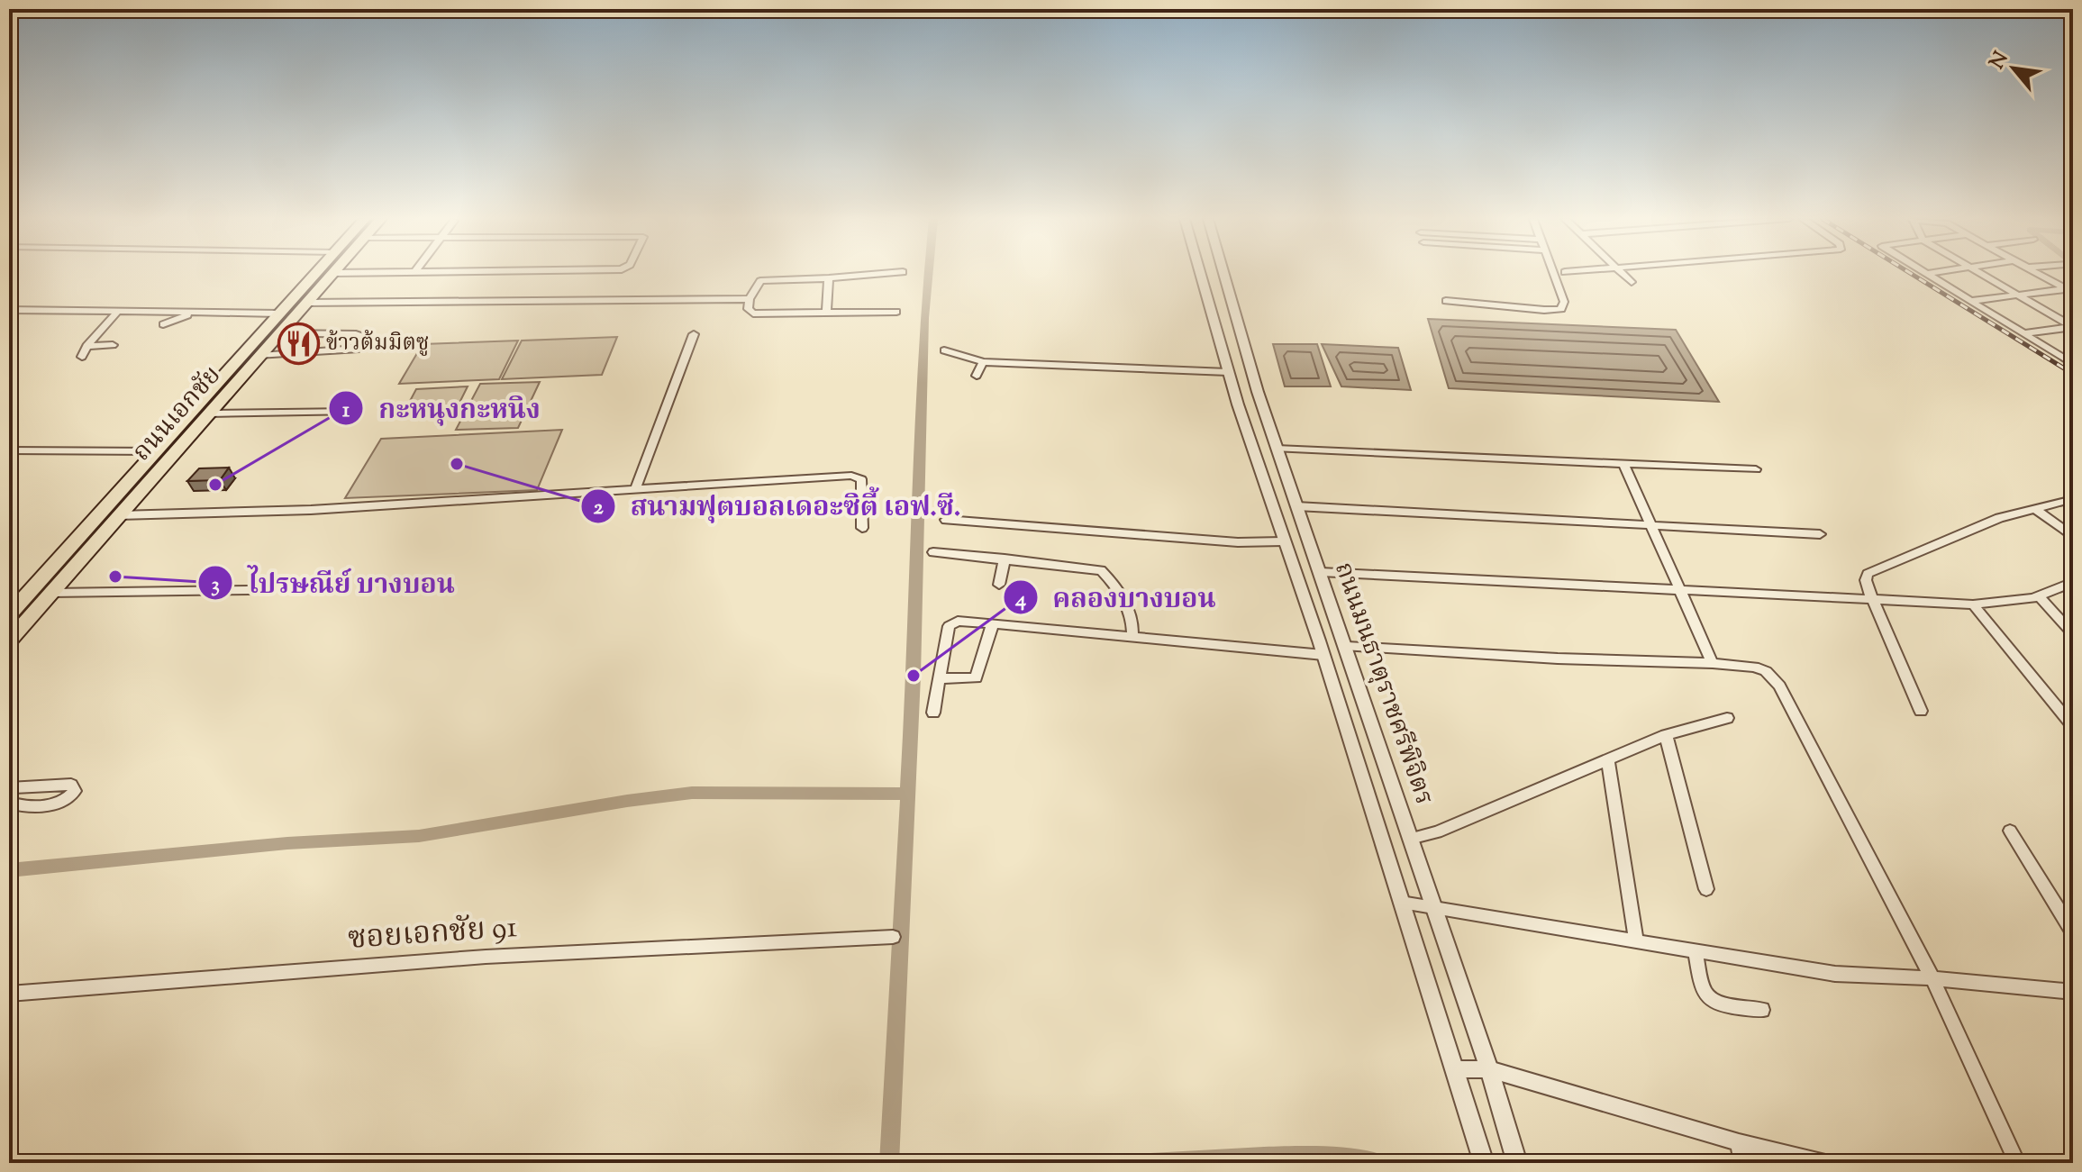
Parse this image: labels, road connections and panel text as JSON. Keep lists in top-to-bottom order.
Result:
{
  "streets": {
    "main road": ["ถนนเอกชัย"],
    "street": ["ถนนมนธาตุราชศรีพิจิตร", "ซอยเอกชัย 91"]
  },
  "places": {
    "restaurant": ["ข้าวต้มมิตซู"],
    "other": [
      "สนามฟุตบอลเดอะซิตี้ เอฟ.ซี.",
      "กะหนุงกะหนิง",
      "ไปรษณีย์ บางบอน",
      "คลองบางบอน"
    ]
  },
  "north": "top left"
}
